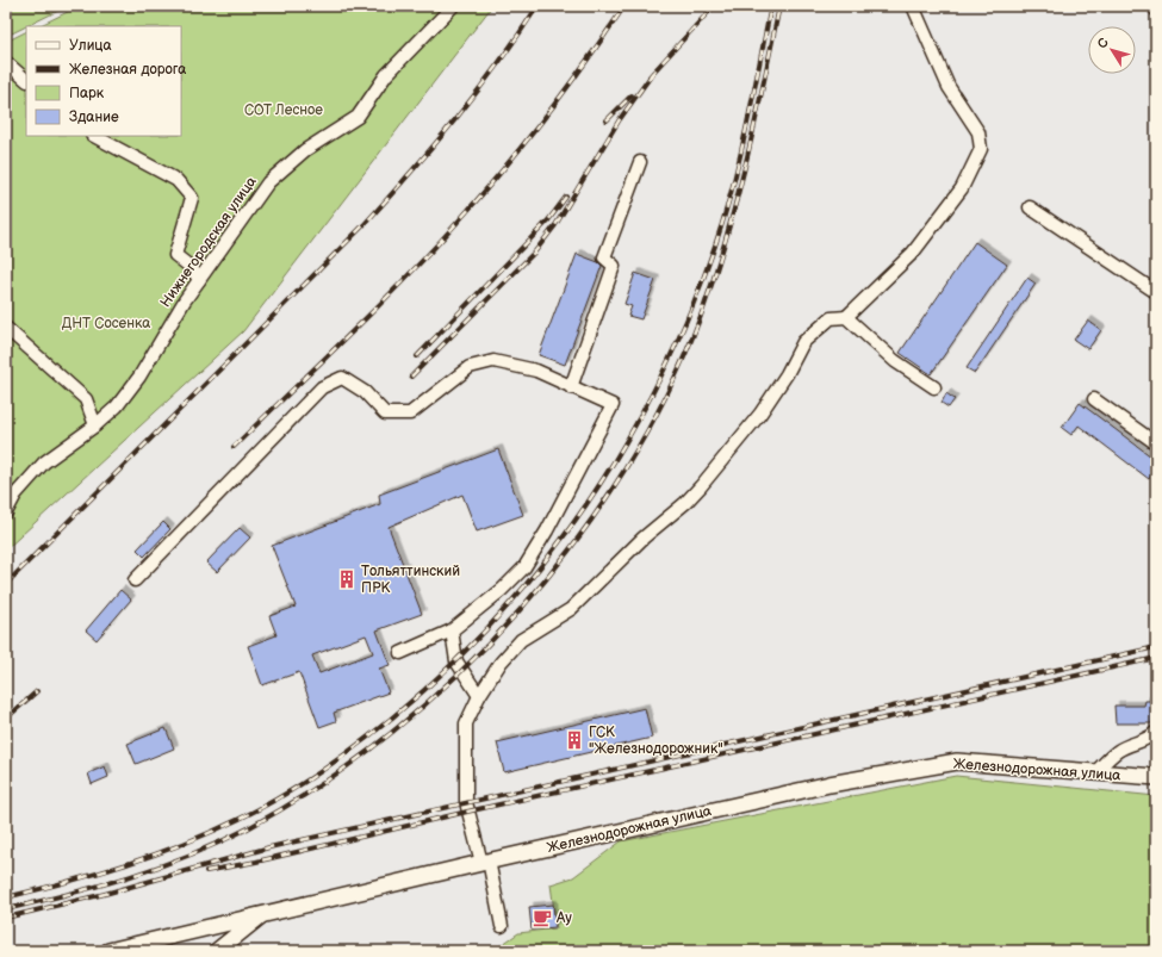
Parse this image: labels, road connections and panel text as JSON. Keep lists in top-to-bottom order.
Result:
{
  "streets": {
    "main road": ["Железнодорожная улица"],
    "street": ["Нижнегородская улица"]
  },
  "parks": ["СОТ Лесное", "ДНТ Сосенка"],
  "places": {
    "building": ["Тольяттинский ПРК", "ГСК \"Железнодорожник\""],
    "cafe": ["Ау"]
  },
  "legend": [
    "Улица",
    "Железная дорога",
    "Парк",
    "Здание"
  ],
  "north": "top left"
}
